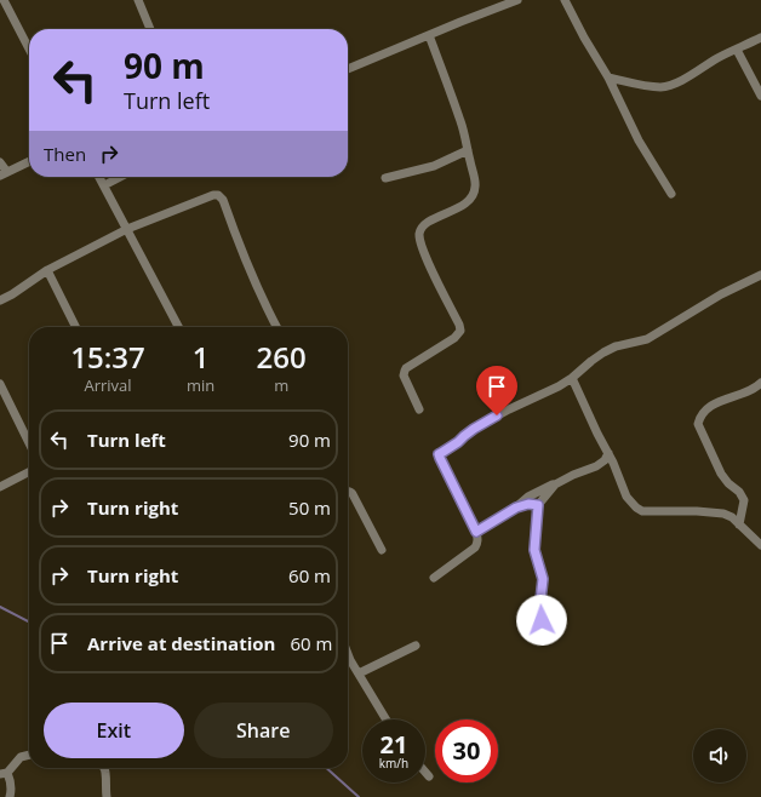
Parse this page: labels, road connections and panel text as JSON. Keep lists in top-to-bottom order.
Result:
{
  "page": {
    "turn": ["90 m", "Turn left"],
    "then": "Then",
    "eta": [
      "15:37",
      "Arrival",
      "1",
      "min",
      "260",
      "m"
    ],
    "list": [
      {
        "name": "Turn left",
        "value": "90 m"
      },
      {
        "name": "Turn right",
        "value": "50 m"
      },
      {
        "name": "Turn right",
        "value": "60 m"
      },
      {
        "name": "Arrive at destination",
        "value": "60 m"
      }
    ],
    "buttons": ["Exit", "Share"],
    "speed": "21 km/h",
    "limit": "30"
  }
}
